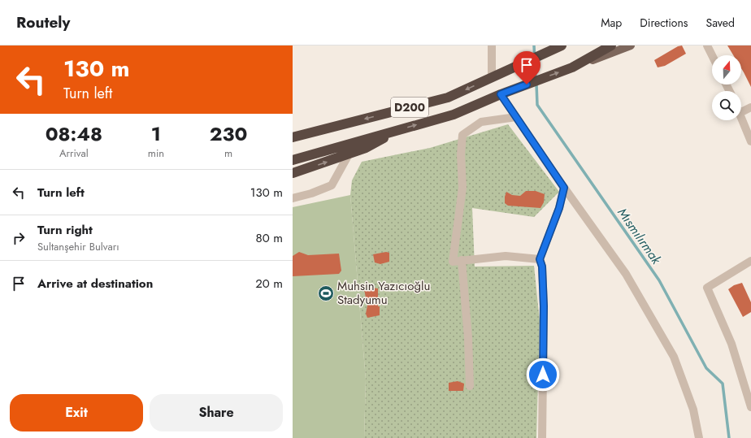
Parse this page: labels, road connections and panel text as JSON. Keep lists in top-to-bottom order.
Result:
{
  "streets": {
    "highway": ["D200"]
  },
  "water": ["Mısmılırmak"],
  "places": {
    "sports": ["Muhsin Yazıcıoğlu Stadyumu"]
  },
  "north": "top",
  "page": {
    "header": "Routely",
    "nav": ["Map", "Directions", "Saved"],
    "turn": ["130 m", "Turn left"],
    "eta": [
      "08:48",
      "Arrival",
      "1",
      "min",
      "230",
      "m"
    ],
    "list": [
      {
        "name": "Turn left",
        "value": "130 m"
      },
      {
        "name": "Turn right",
        "note": "Sultanşehir Bulvarı",
        "value": "80 m"
      },
      {
        "name": "Arrive at destination",
        "value": "20 m"
      }
    ],
    "buttons": ["Exit", "Share"]
  }
}
